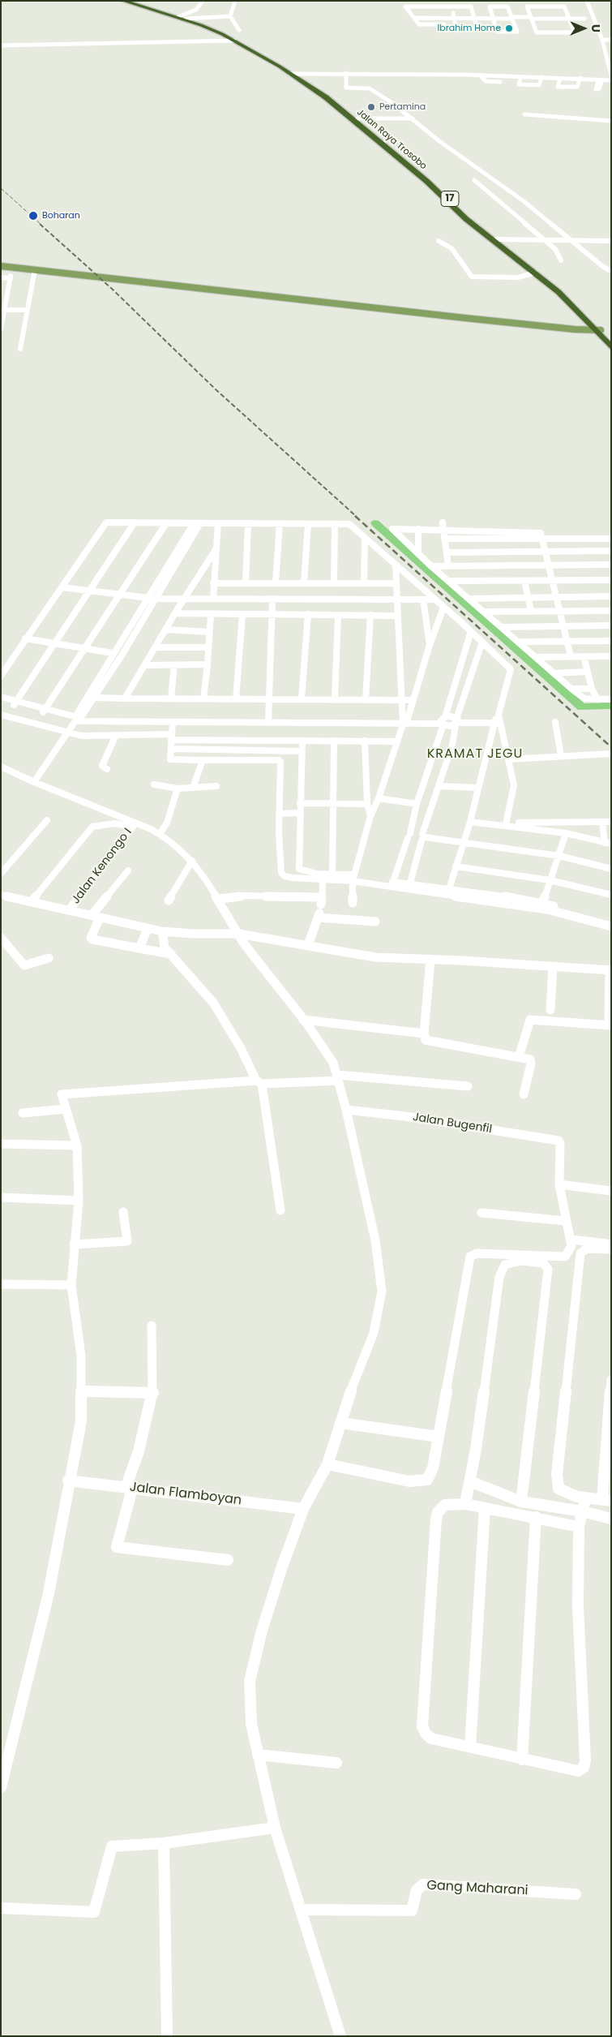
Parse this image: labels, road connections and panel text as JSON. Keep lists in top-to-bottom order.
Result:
{
  "streets": {
    "highway": ["Jalan Raya Trosobo", "17"],
    "street": [
      "Jalan Kenongo I",
      "Jalan Bugenfil",
      "Jalan Flamboyan",
      "Gang Maharani"
    ]
  },
  "districts": ["KRAMAT JEGU"],
  "places": ["Ibrahim Home", "Pertamina", "Boharan"],
  "north": "right"
}
